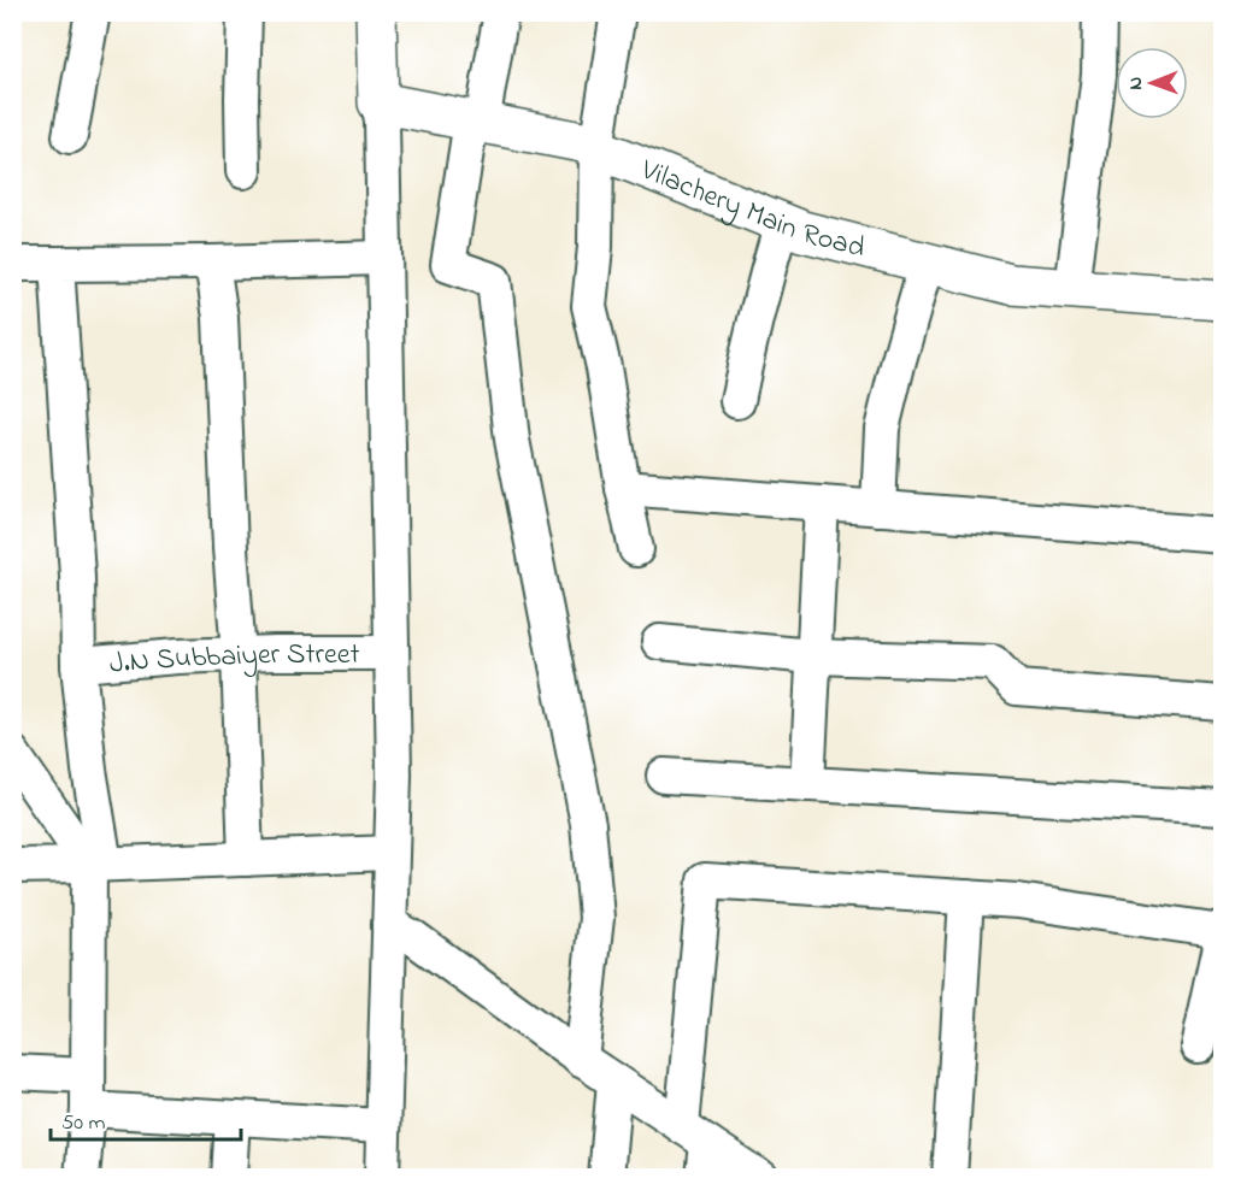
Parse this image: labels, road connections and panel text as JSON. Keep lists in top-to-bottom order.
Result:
{
  "streets": {
    "main road": ["Vilachery Main Road"],
    "street": ["J.N Subbaiyer Street"]
  },
  "scale_bar": "50 m",
  "north": "left"
}
